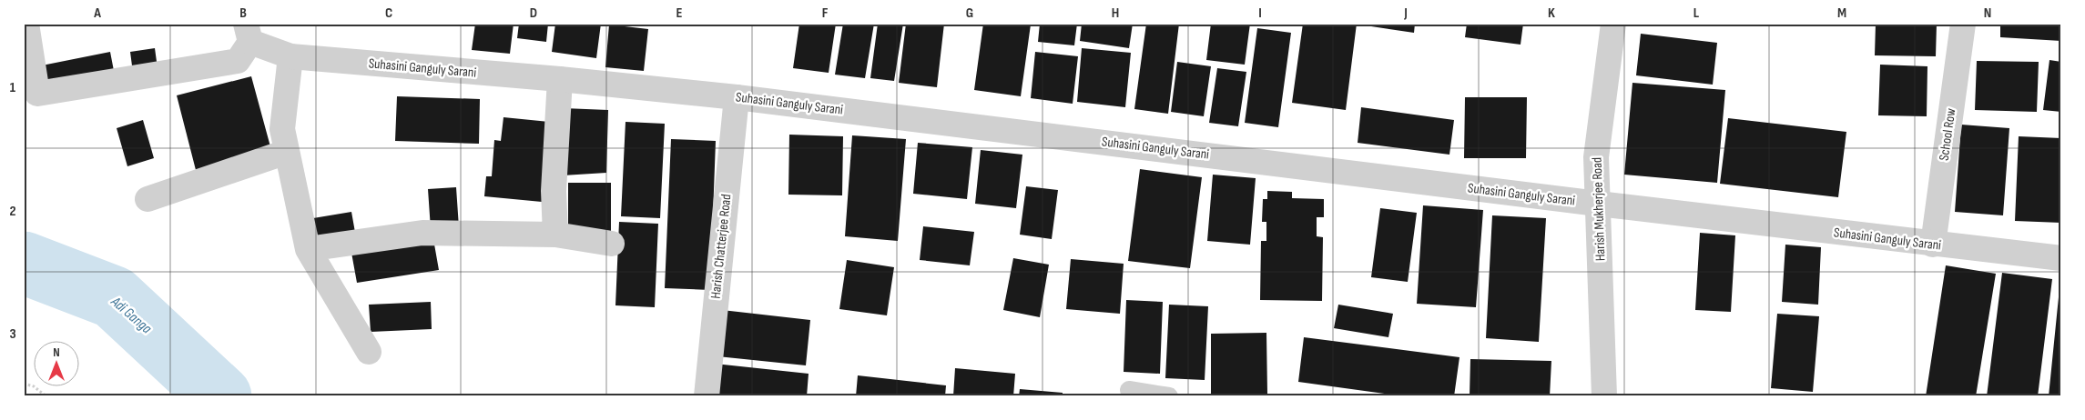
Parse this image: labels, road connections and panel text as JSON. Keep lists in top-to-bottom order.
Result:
{
  "streets": {
    "street": [
      "Suhasini Ganguly Sarani",
      "School Row",
      "Harish Mukherjee Road",
      "Harish Chatterjee Road"
    ]
  },
  "crossings": [
    ["Suhasini Ganguly Sarani", "School Row"],
    ["Suhasini Ganguly Sarani", "Harish Mukherjee Road"],
    ["Suhasini Ganguly Sarani", "Harish Chatterjee Road"]
  ],
  "water": ["Adi Ganga"],
  "north": "top",
  "grid": {
    "columns": [
      "A",
      "B",
      "C",
      "D",
      "E",
      "F",
      "G",
      "H",
      "I",
      "J",
      "K",
      "L",
      "M",
      "N"
    ],
    "rows": ["1", "2", "3"]
  }
}
